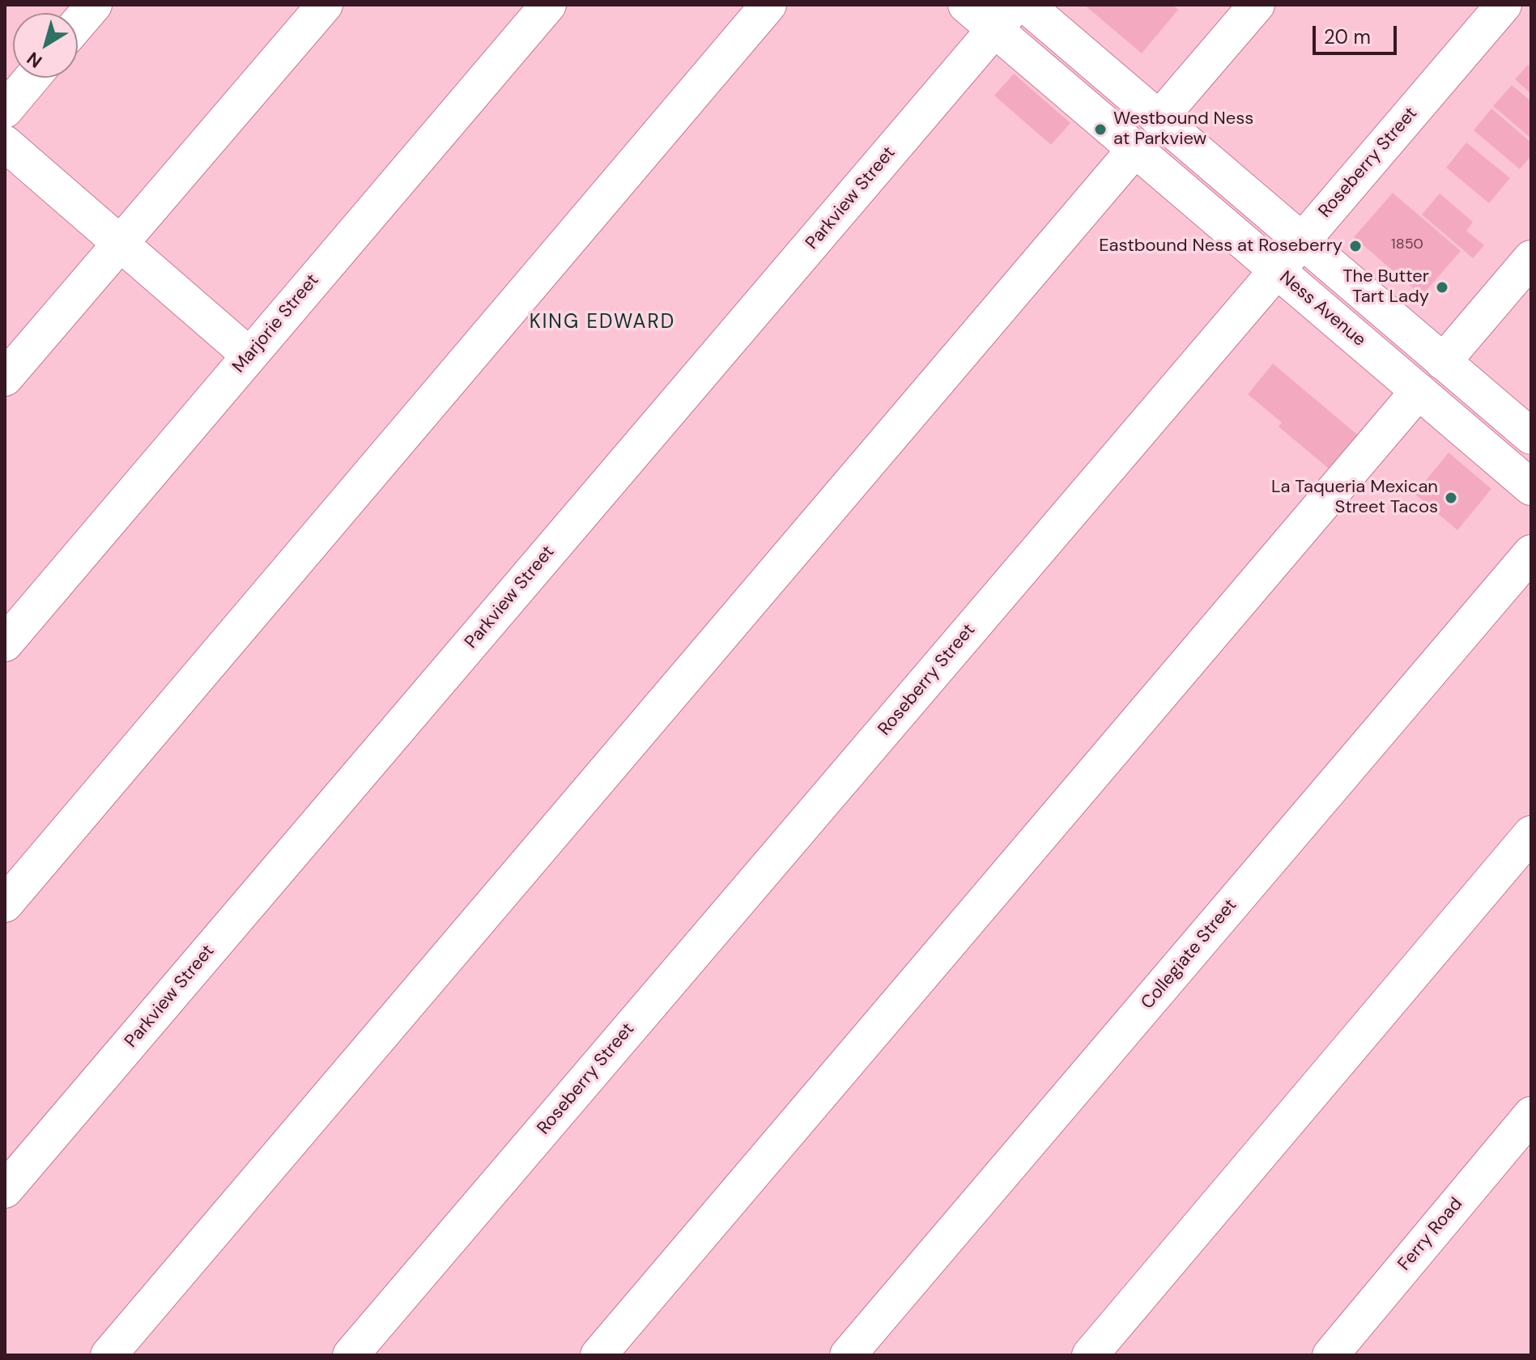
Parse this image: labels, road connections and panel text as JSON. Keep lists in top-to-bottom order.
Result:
{
  "streets": {
    "street": [
      "Roseberry Street",
      "Parkview Street",
      "Ness Avenue",
      "Marjorie Street",
      "Collegiate Street",
      "Ferry Road"
    ]
  },
  "crossings": [
    ["Roseberry Street", "Ness Avenue"],
    ["Parkview Street", "Ness Avenue"]
  ],
  "districts": ["KING EDWARD"],
  "places": [
    "Westbound Ness at Parkview",
    "Eastbound Ness at Roseberry",
    "The Butter Tart Lady",
    "La Taqueria Mexican Street Tacos"
  ],
  "house_numbers": ["1850"],
  "scale_bar": "20 m",
  "north": "bottom left"
}
